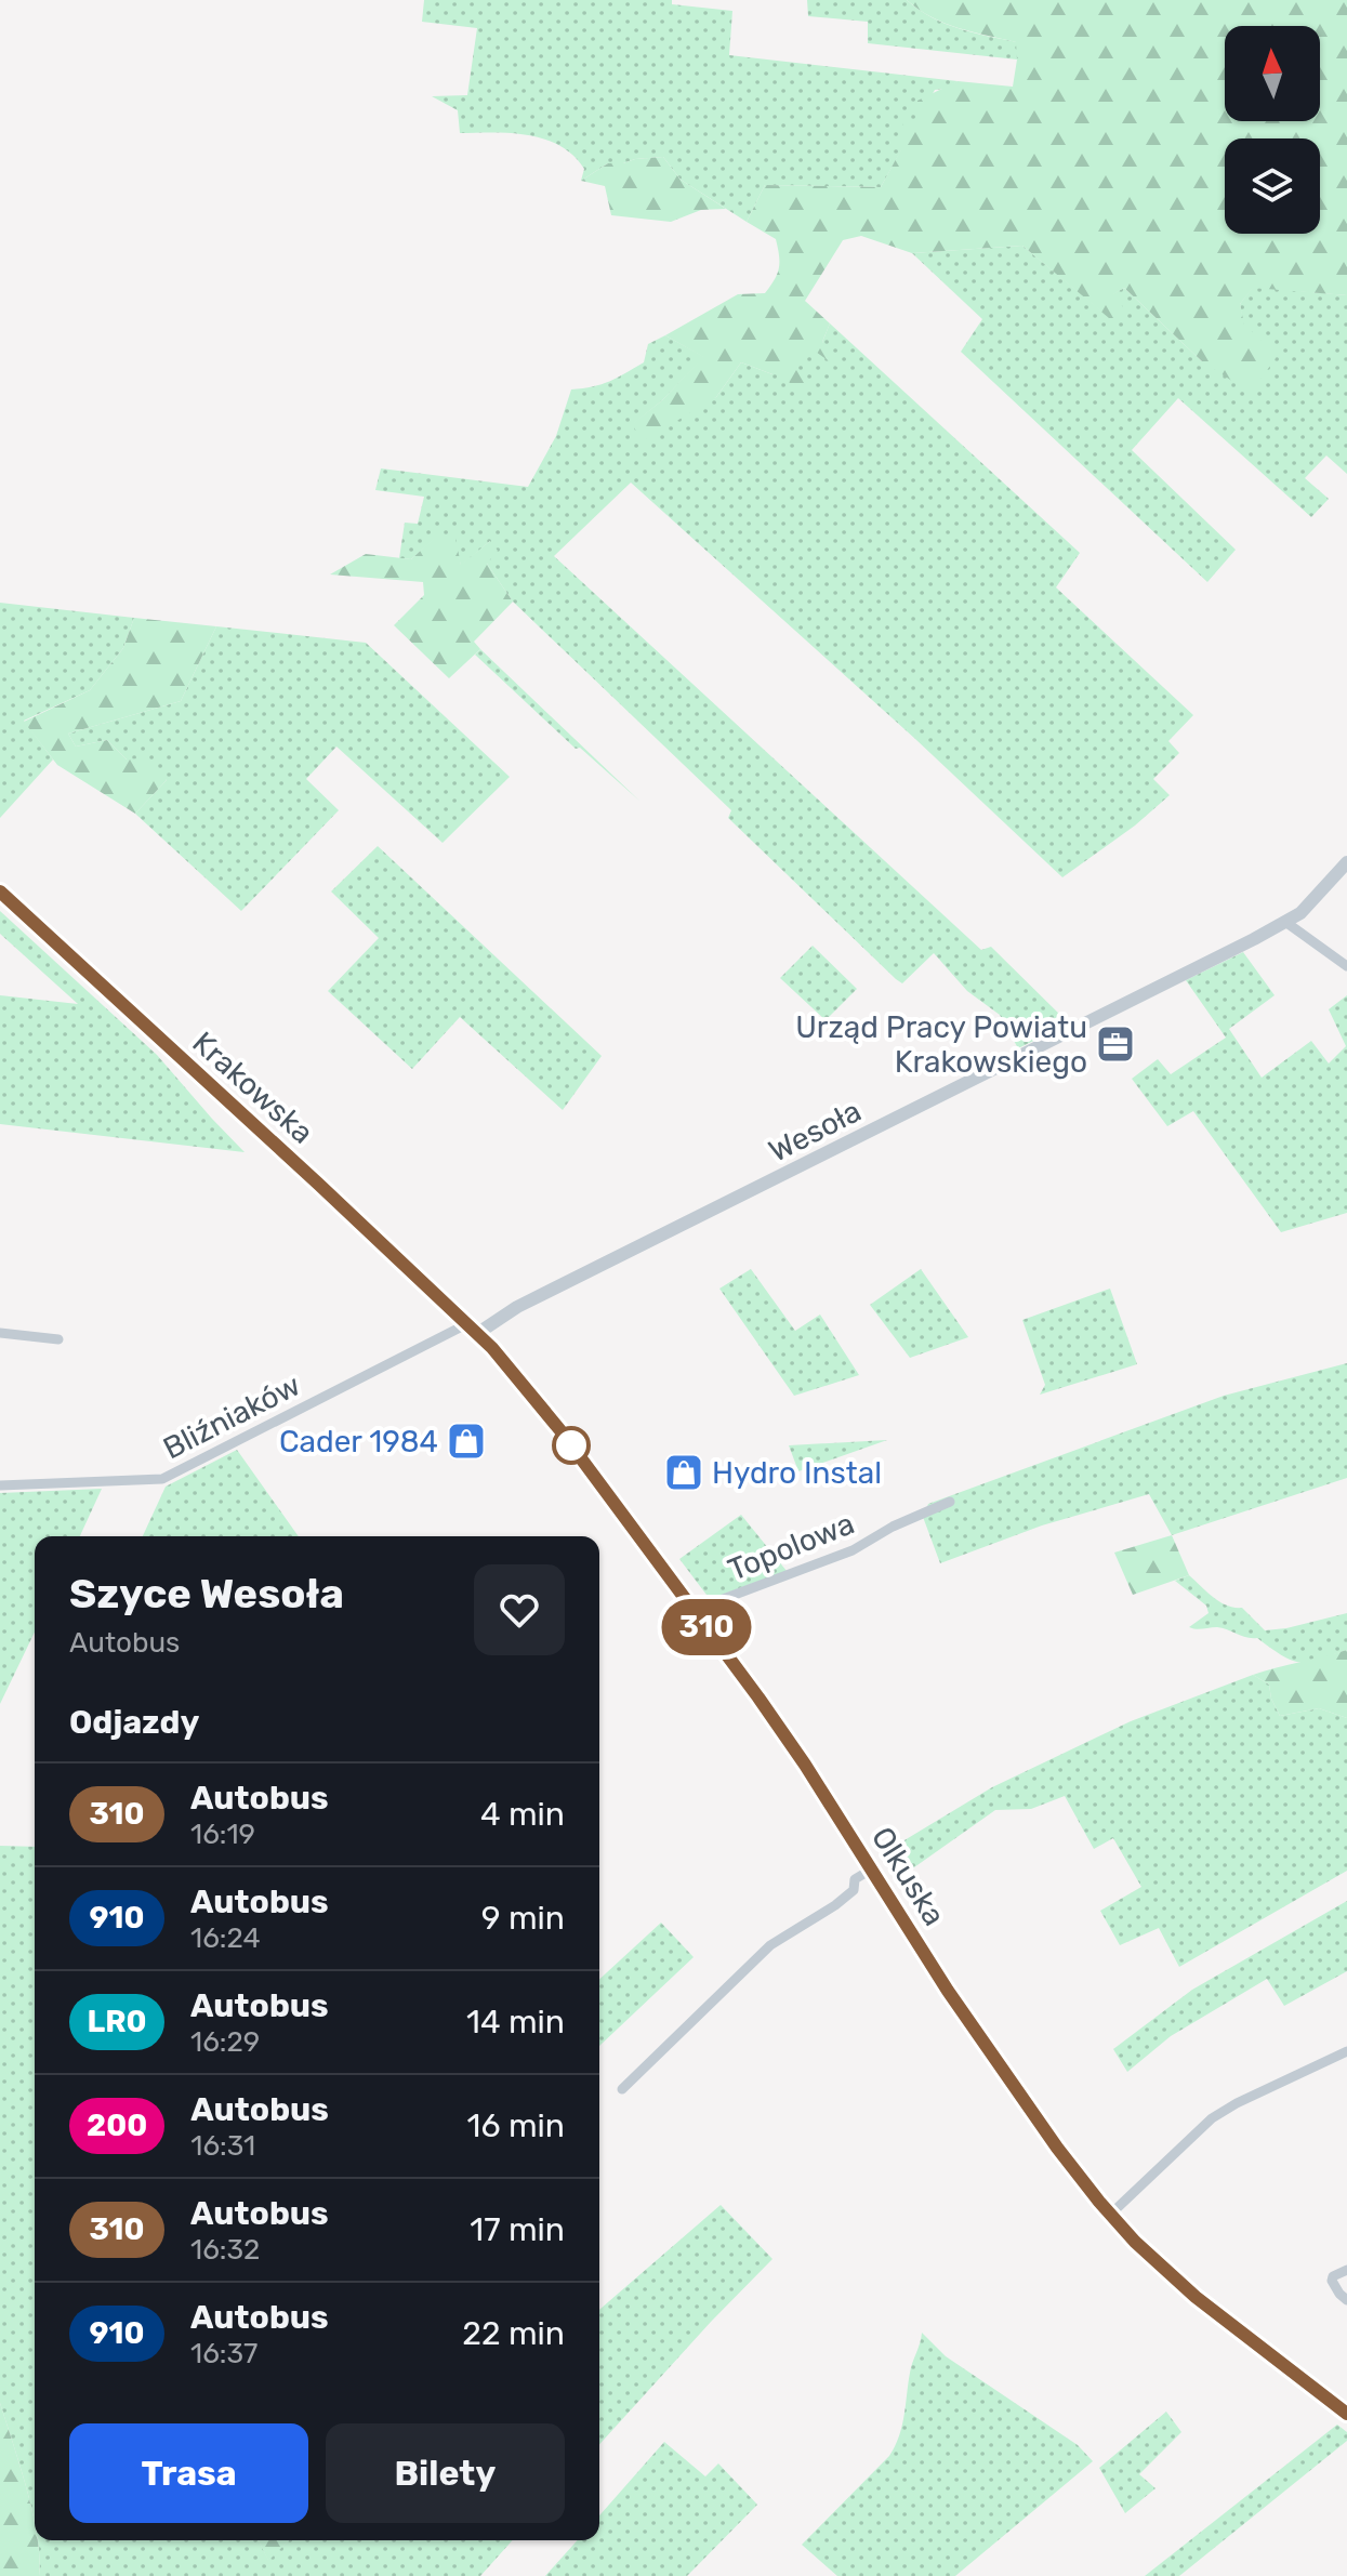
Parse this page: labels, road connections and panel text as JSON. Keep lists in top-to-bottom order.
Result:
{
  "streets": {
    "main road": ["Krakowska", "Olkuska"],
    "street": ["Wesoła", "Bliźniaków", "Topolowa"]
  },
  "crossings": [
    ["Krakowska", "Wesoła"],
    ["Krakowska", "Bliźniaków"],
    ["Krakowska", "Olkuska"],
    ["Wesoła", "Bliźniaków"],
    ["Wesoła", "Olkuska"],
    ["Bliźniaków", "Olkuska"],
    ["Topolowa", "Olkuska"]
  ],
  "places": {
    "office": ["Urząd Pracy Powiatu Krakowskiego"],
    "shop": ["Cader 1984", "Hydro Instal"]
  },
  "lines": ["bus line 310"],
  "north": "top",
  "page": {
    "on_map": "310",
    "heading": [
      ["Szyce Wesoła", "Autobus"],
      "Odjazdy"
    ],
    "list": [
      {
        "mark": "310",
        "name": "Autobus",
        "note": "16:19",
        "value": "4 min"
      },
      {
        "mark": "910",
        "name": "Autobus",
        "note": "16:24",
        "value": "9 min"
      },
      {
        "mark": "LR0",
        "name": "Autobus",
        "note": "16:29",
        "value": "14 min"
      },
      {
        "mark": "200",
        "name": "Autobus",
        "note": "16:31",
        "value": "16 min"
      },
      {
        "mark": "310",
        "name": "Autobus",
        "note": "16:32",
        "value": "17 min"
      },
      {
        "mark": "910",
        "name": "Autobus",
        "note": "16:37",
        "value": "22 min"
      }
    ],
    "buttons": ["Trasa", "Bilety"]
  }
}
